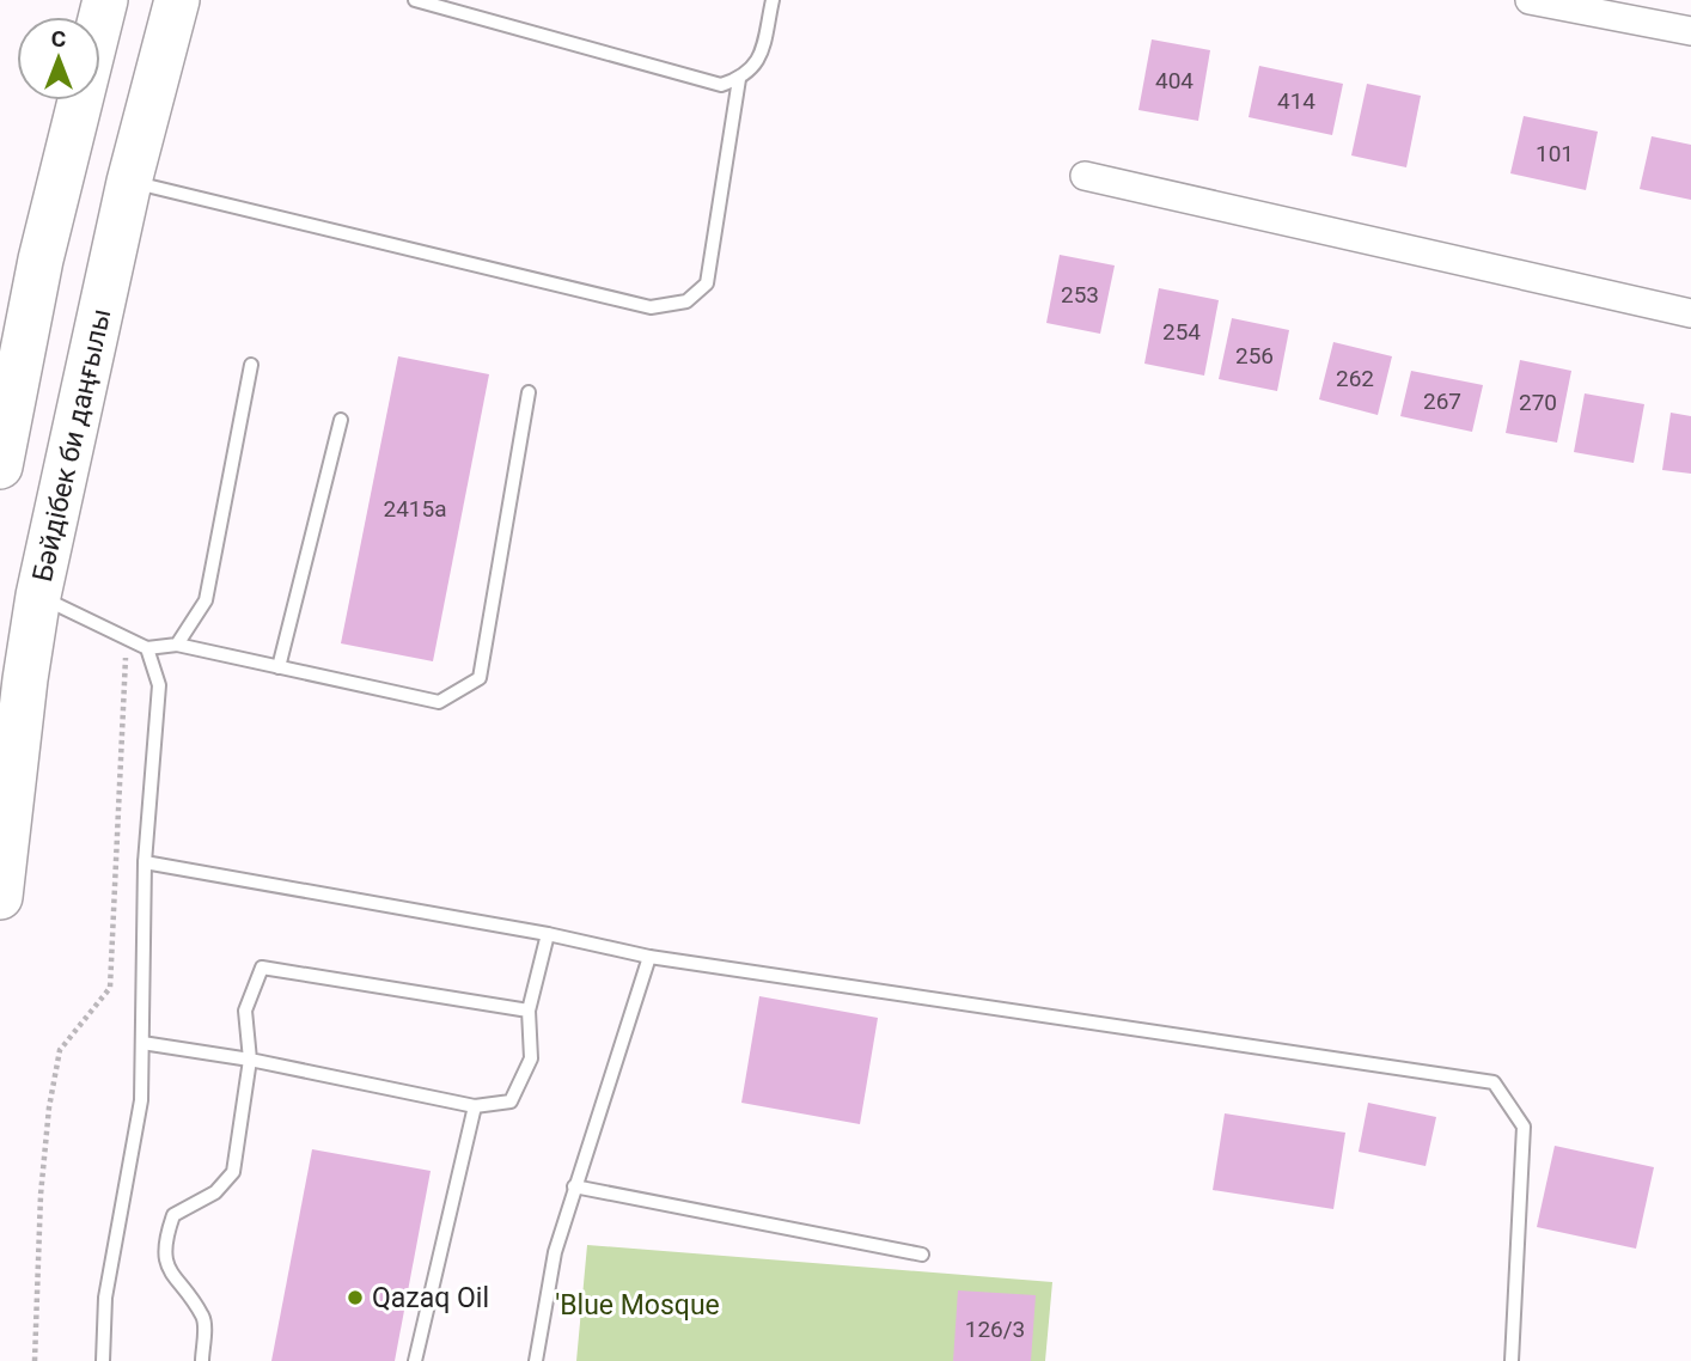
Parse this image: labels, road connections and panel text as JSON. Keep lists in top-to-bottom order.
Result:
{
  "streets": {
    "main road": ["Бәйдібек би даңғылы"]
  },
  "parks": ["'Blue Mosque"],
  "places": ["Qazaq Oil"],
  "house_numbers": [
    "404",
    "414",
    "101",
    "253",
    "254",
    "256",
    "262",
    "267",
    "270",
    "2415а",
    "126/3"
  ],
  "north": "top"
}
